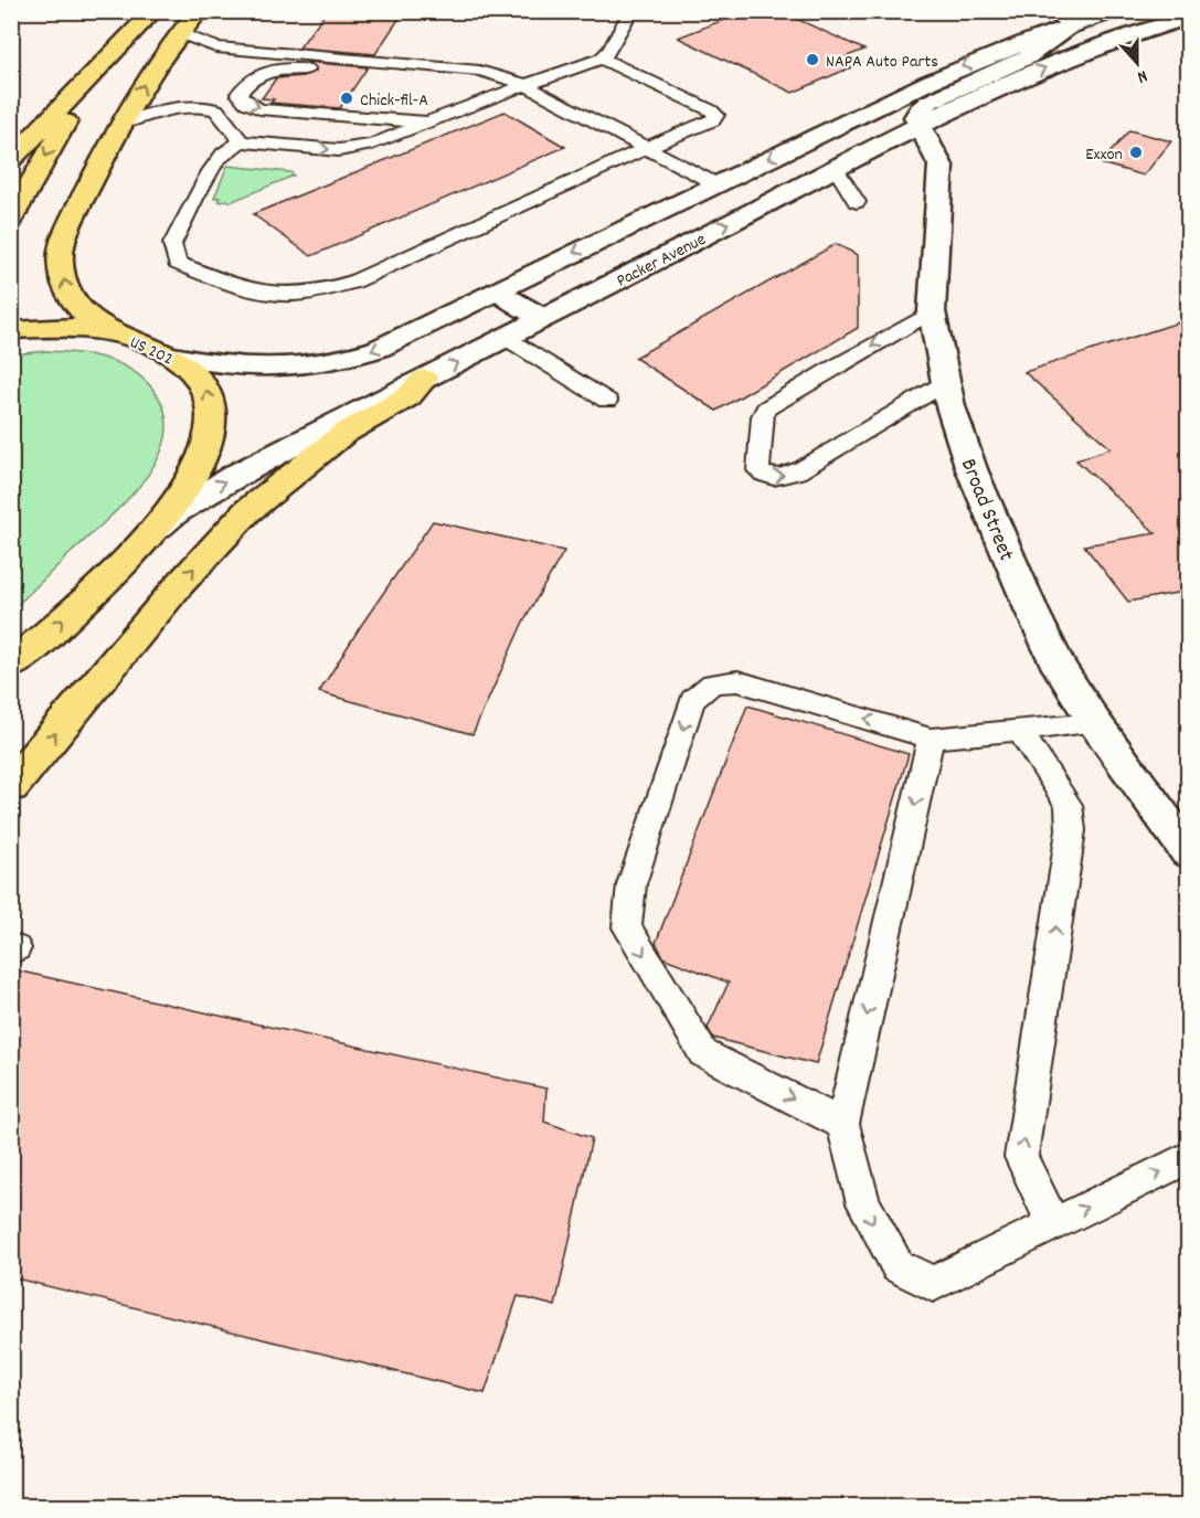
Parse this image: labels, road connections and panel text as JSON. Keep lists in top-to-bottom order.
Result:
{
  "streets": {
    "highway": ["US 202"],
    "main road": ["Packer Avenue", "Broad Street"]
  },
  "crossings": [
    ["Packer Avenue", "US 202"],
    ["Packer Avenue", "Broad Street"]
  ],
  "places": ["NAPA Auto Parts", "Chick-fil-A", "Exxon"],
  "north": "bottom"
}
